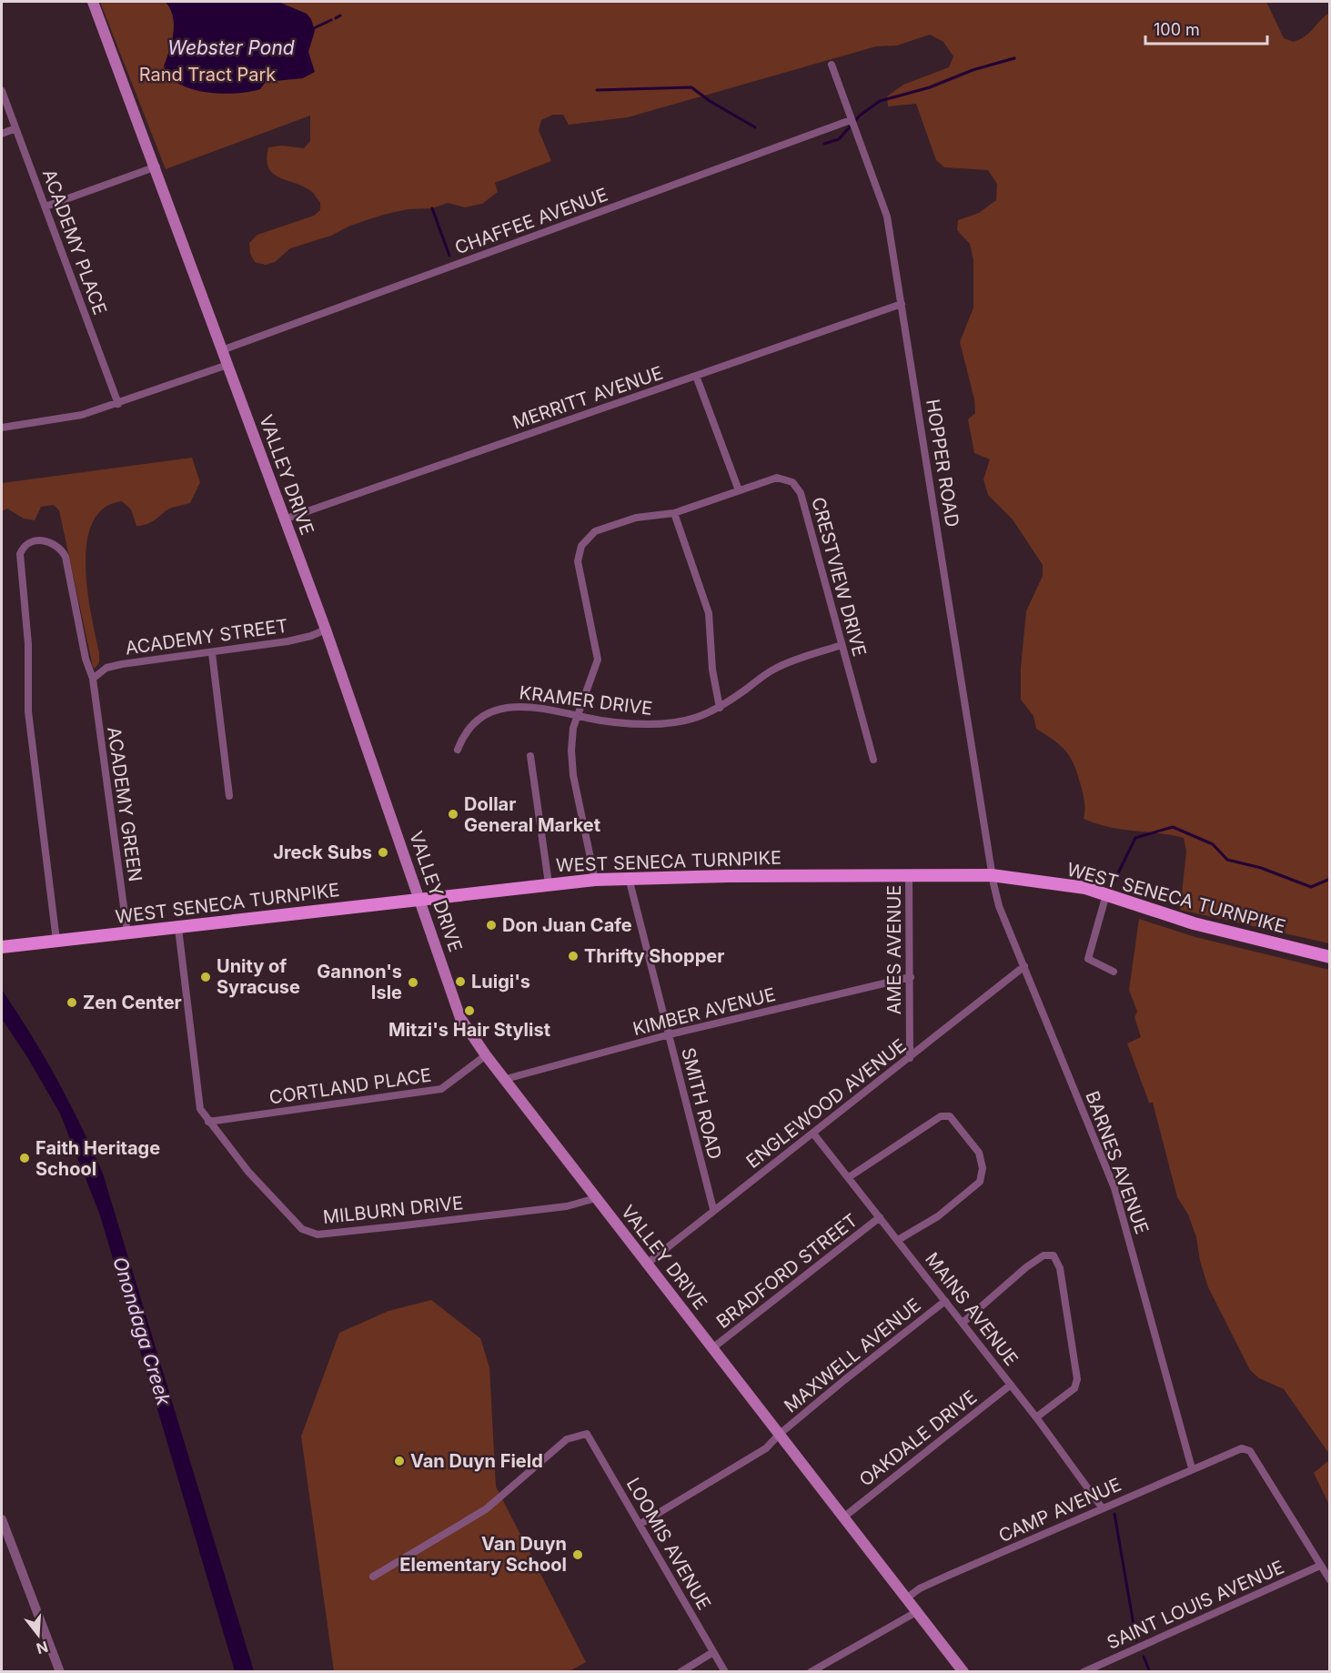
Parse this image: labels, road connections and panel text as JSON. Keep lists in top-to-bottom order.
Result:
{
  "streets": {
    "main road": ["VALLEY DRIVE", "WEST SENECA TURNPIKE"],
    "street": [
      "CHAFFEE AVENUE",
      "ACADEMY PLACE",
      "MERRITT AVENUE",
      "HOPPER ROAD",
      "CRESTVIEW DRIVE",
      "ACADEMY STREET",
      "KRAMER DRIVE",
      "ACADEMY GREEN",
      "AMES AVENUE",
      "KIMBER AVENUE",
      "CORTLAND PLACE",
      "SMITH ROAD",
      "ENGLEWOOD AVENUE",
      "BARNES AVENUE",
      "MILBURN DRIVE",
      "BRADFORD STREET",
      "MAINS AVENUE",
      "MAXWELL AVENUE",
      "OAKDALE DRIVE",
      "CAMP AVENUE",
      "LOOMIS AVENUE",
      "SAINT LOUIS AVENUE"
    ]
  },
  "crossings": [
    ["CHAFFEE AVENUE", "HOPPER ROAD"],
    ["CHAFFEE AVENUE", "VALLEY DRIVE"],
    ["MERRITT AVENUE", "HOPPER ROAD"],
    ["MERRITT AVENUE", "VALLEY DRIVE"],
    ["HOPPER ROAD", "WEST SENECA TURNPIKE"],
    ["HOPPER ROAD", "BARNES AVENUE"],
    ["VALLEY DRIVE", "ACADEMY STREET"],
    ["VALLEY DRIVE", "WEST SENECA TURNPIKE"],
    ["VALLEY DRIVE", "KIMBER AVENUE"],
    ["VALLEY DRIVE", "CORTLAND PLACE"],
    ["VALLEY DRIVE", "ENGLEWOOD AVENUE"],
    ["VALLEY DRIVE", "MILBURN DRIVE"],
    ["VALLEY DRIVE", "BRADFORD STREET"],
    ["VALLEY DRIVE", "MAXWELL AVENUE"],
    ["VALLEY DRIVE", "OAKDALE DRIVE"],
    ["VALLEY DRIVE", "CAMP AVENUE"],
    ["CRESTVIEW DRIVE", "KRAMER DRIVE"],
    ["ACADEMY STREET", "ACADEMY GREEN"],
    ["ACADEMY GREEN", "WEST SENECA TURNPIKE"],
    ["WEST SENECA TURNPIKE", "AMES AVENUE"],
    ["WEST SENECA TURNPIKE", "SMITH ROAD"],
    ["WEST SENECA TURNPIKE", "BARNES AVENUE"],
    ["WEST SENECA TURNPIKE", "MILBURN DRIVE"],
    ["AMES AVENUE", "KIMBER AVENUE"],
    ["AMES AVENUE", "ENGLEWOOD AVENUE"],
    ["KIMBER AVENUE", "SMITH ROAD"],
    ["CORTLAND PLACE", "MILBURN DRIVE"],
    ["SMITH ROAD", "ENGLEWOOD AVENUE"],
    ["ENGLEWOOD AVENUE", "BARNES AVENUE"],
    ["ENGLEWOOD AVENUE", "MAINS AVENUE"],
    ["BARNES AVENUE", "CAMP AVENUE"],
    ["BRADFORD STREET", "MAINS AVENUE"],
    ["MAINS AVENUE", "MAXWELL AVENUE"],
    ["MAINS AVENUE", "OAKDALE DRIVE"],
    ["MAINS AVENUE", "CAMP AVENUE"],
    ["MAXWELL AVENUE", "LOOMIS AVENUE"],
    ["CAMP AVENUE", "SAINT LOUIS AVENUE"]
  ],
  "water": ["Webster Pond", "Onondaga Creek"],
  "parks": ["Rand Tract Park"],
  "places": [
    "Dollar General Market",
    "Jreck Subs",
    "Don Juan Cafe",
    "Thrifty Shopper",
    "Unity of Syracuse",
    "Luigi's",
    "Gannon's Isle",
    "Zen Center",
    "Mitzi's Hair Stylist",
    "Faith Heritage School",
    "Van Duyn Field",
    "Van Duyn Elementary School"
  ],
  "scale_bar": "100 m",
  "north": "bottom"
}
